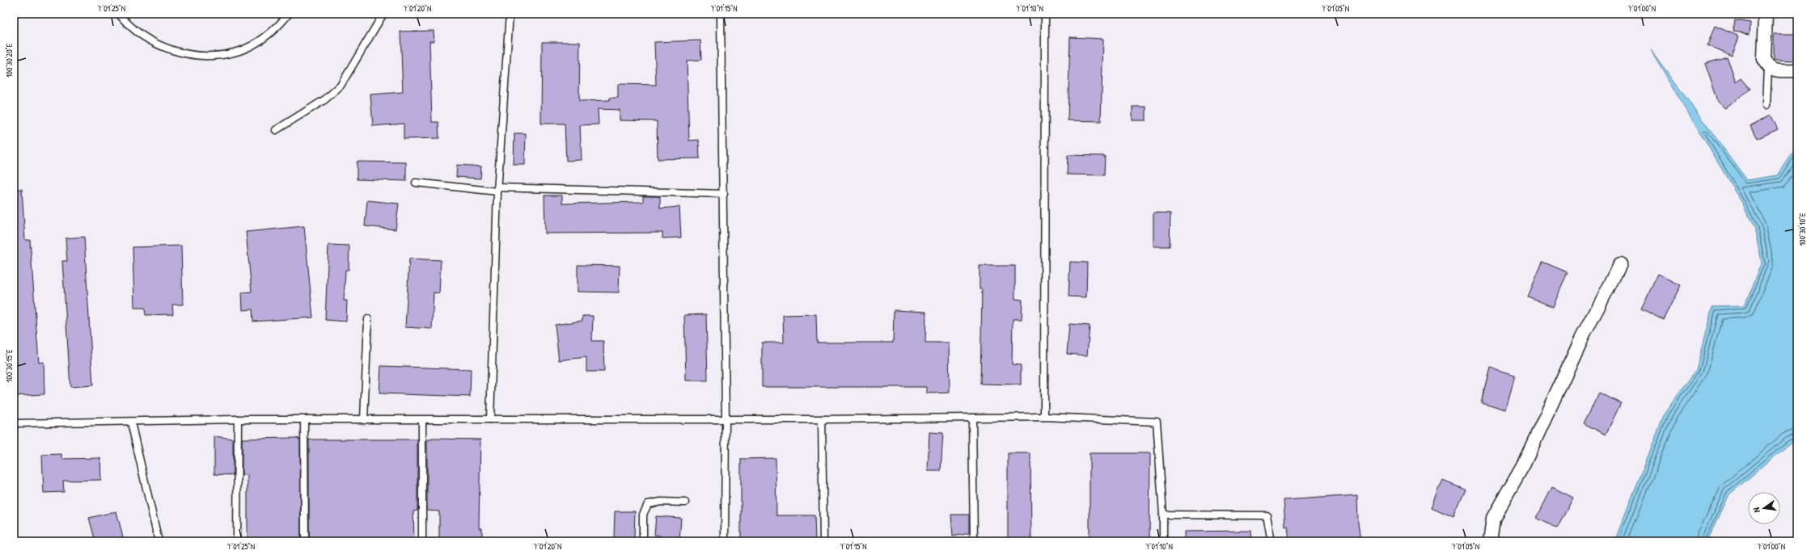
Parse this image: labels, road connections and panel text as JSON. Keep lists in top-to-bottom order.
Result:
{
  "north": "left",
  "coordinates": [
    "7°01'25\"N",
    "7°01'20\"N",
    "7°01'15\"N",
    "7°01'10\"N",
    "7°01'05\"N",
    "7°01'00\"N",
    "100°30'20\"E",
    "100°30'10\"E",
    "100°30'15\"E"
  ]
}
